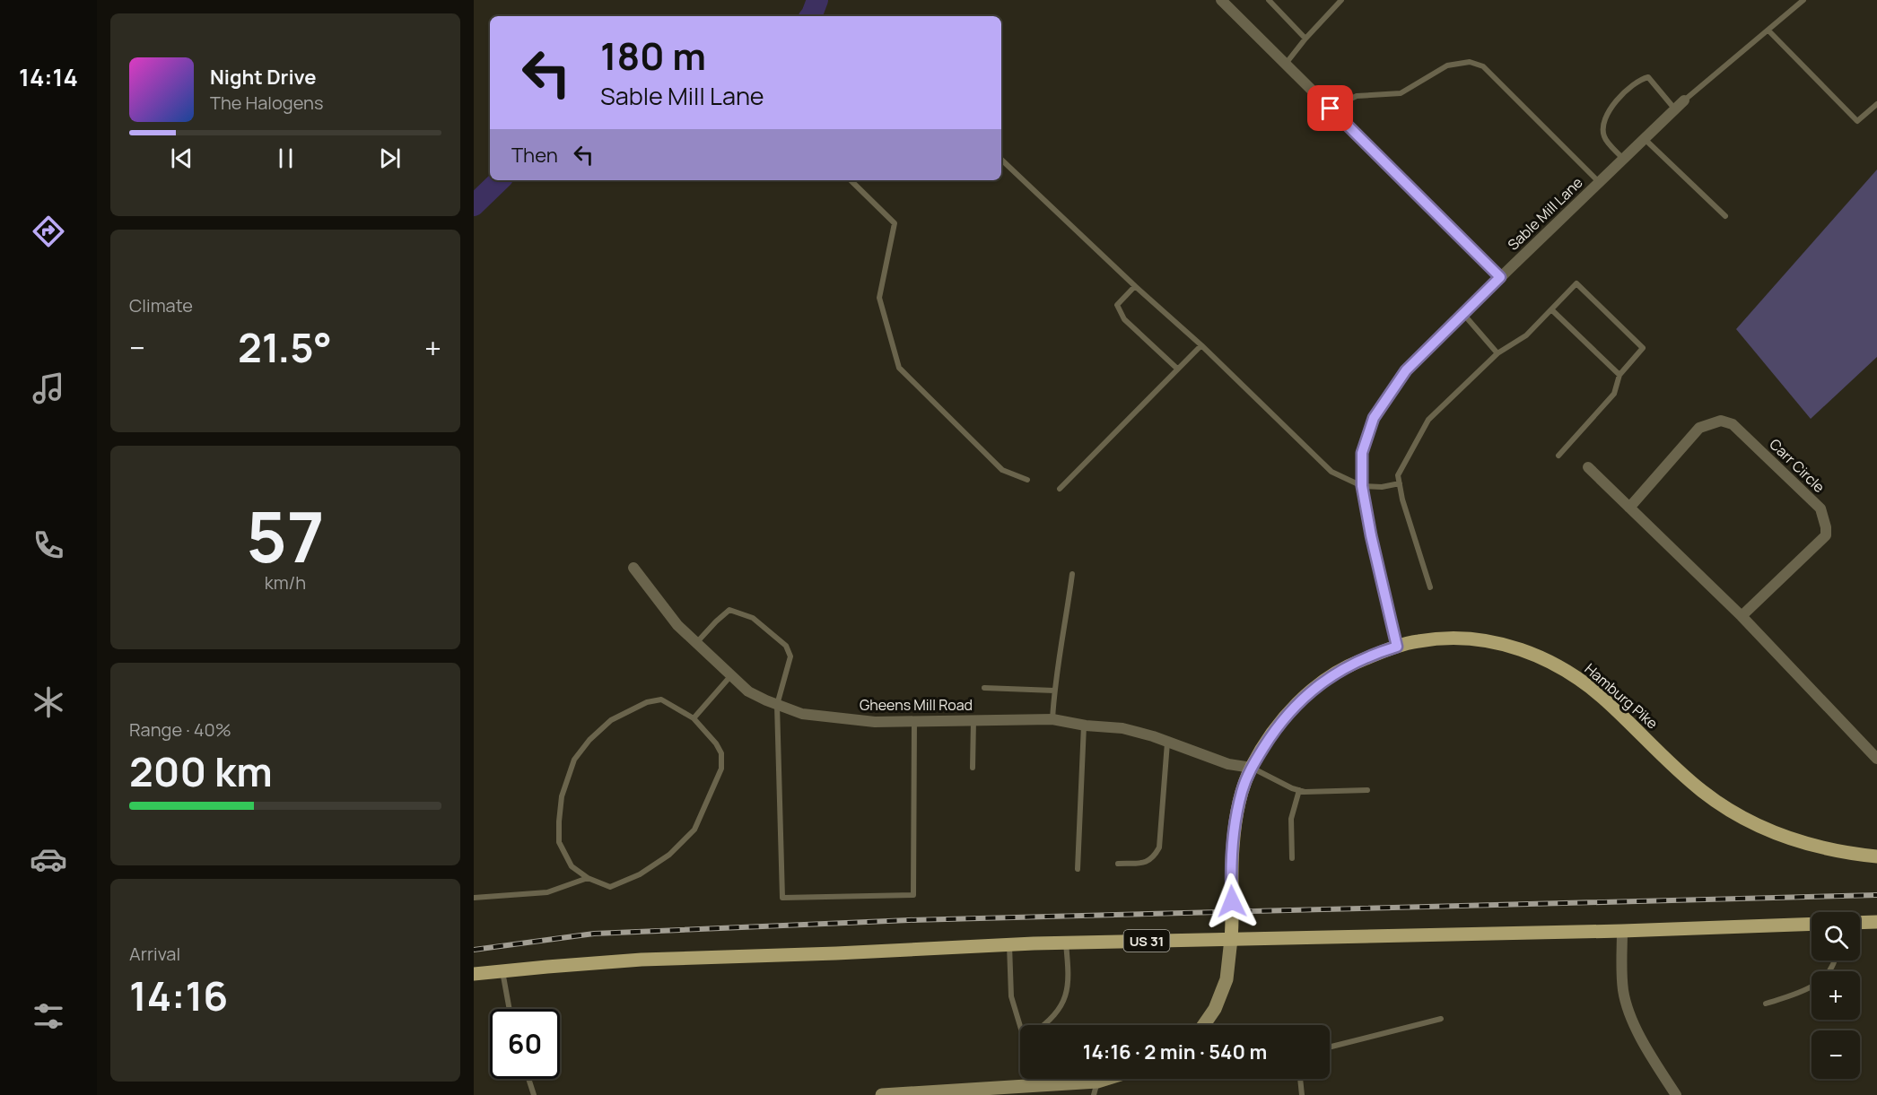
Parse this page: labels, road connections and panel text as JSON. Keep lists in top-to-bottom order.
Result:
{
  "streets": {
    "main road": ["Hamburg Pike", "US 31"],
    "street": ["Sable Mill Lane", "Carr Circle", "Gheens Mill Road"]
  },
  "crossings": [
    ["Sable Mill Lane", "Hamburg Pike"],
    ["Hamburg Pike", "Gheens Mill Road"],
    ["Hamburg Pike", "US 31"]
  ],
  "page": {
    "tabs": "14:14",
    "turn": ["180 m", "Sable Mill Lane"],
    "song": ["Night Drive", "The Halogens"],
    "then": "Then",
    "tile": [
      "Climate",
      ["57", "km/h"],
      ["Range · 40%", "200 km"],
      ["Arrival", "14:16"]
    ],
    "heat": ["−", "21.5°", "+"],
    "map_buttons": ["+", "−"],
    "limit": "60",
    "trip": "14:16 · 2 min · 540 m"
  }
}
